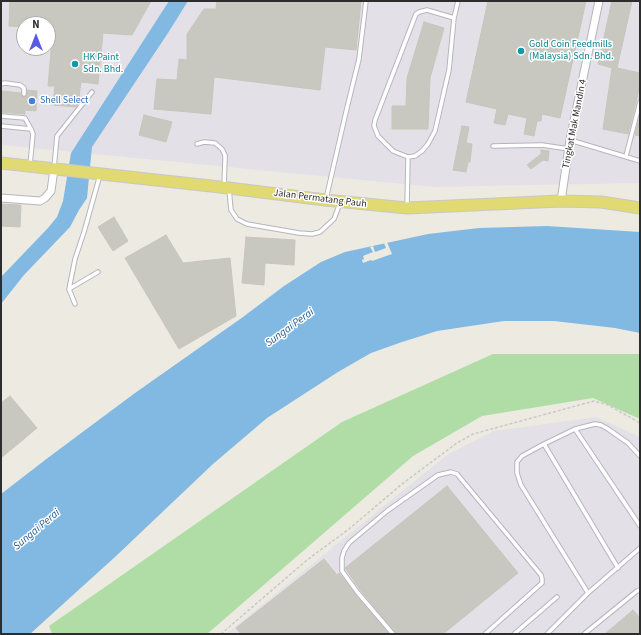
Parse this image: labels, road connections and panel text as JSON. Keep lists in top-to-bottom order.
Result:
{
  "streets": {
    "main road": ["Jalan Permatang Pauh"],
    "street": ["Tingkat Mak Mandin 4"]
  },
  "crossings": [
    ["Tingkat Mak Mandin 4", "Jalan Permatang Pauh"]
  ],
  "water": ["Sungai Perai"],
  "places": ["Gold Coin Feedmills (Malaysia) Sdn. Bhd.", "HK Paint Sdn. Bhd.", "Shell Select"],
  "north": "top"
}
